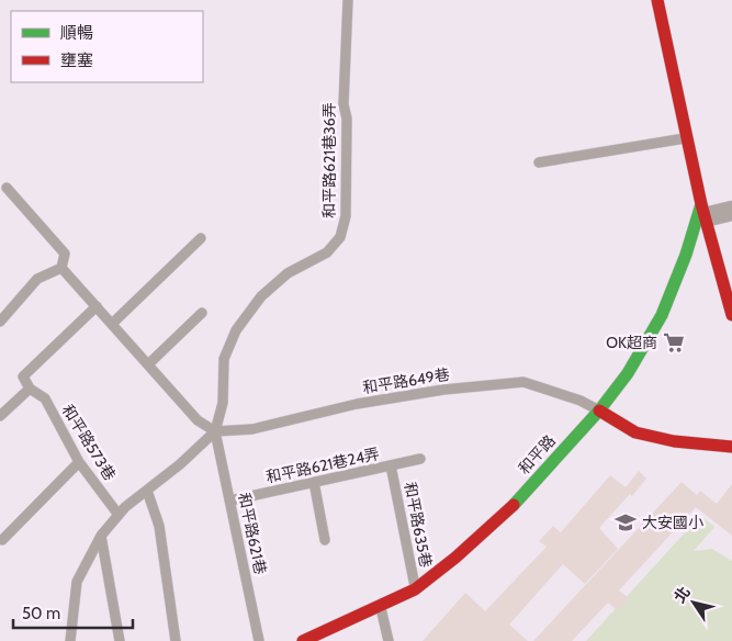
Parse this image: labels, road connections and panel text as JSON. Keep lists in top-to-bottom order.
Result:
{
  "streets": {
    "street": ["和平路"],
    "lane": [
      "和平路621巷36弄",
      "和平路649巷",
      "和平路573巷",
      "和平路621巷24弄",
      "和平路635巷",
      "和平路621巷"
    ]
  },
  "crossings": [
    ["和平路621巷36弄", "和平路649巷"],
    ["和平路621巷36弄", "和平路621巷"],
    ["和平路649巷", "和平路"],
    ["和平路649巷", "和平路621巷"],
    ["和平路", "和平路635巷"],
    ["和平路621巷24弄", "和平路635巷"],
    ["和平路621巷24弄", "和平路621巷"]
  ],
  "places": {
    "supermarket": ["OK超商"],
    "school or university": ["大安國小"]
  },
  "legend": ["順暢", "壅塞"],
  "scale_bar": "50 m",
  "north": "top left"
}
